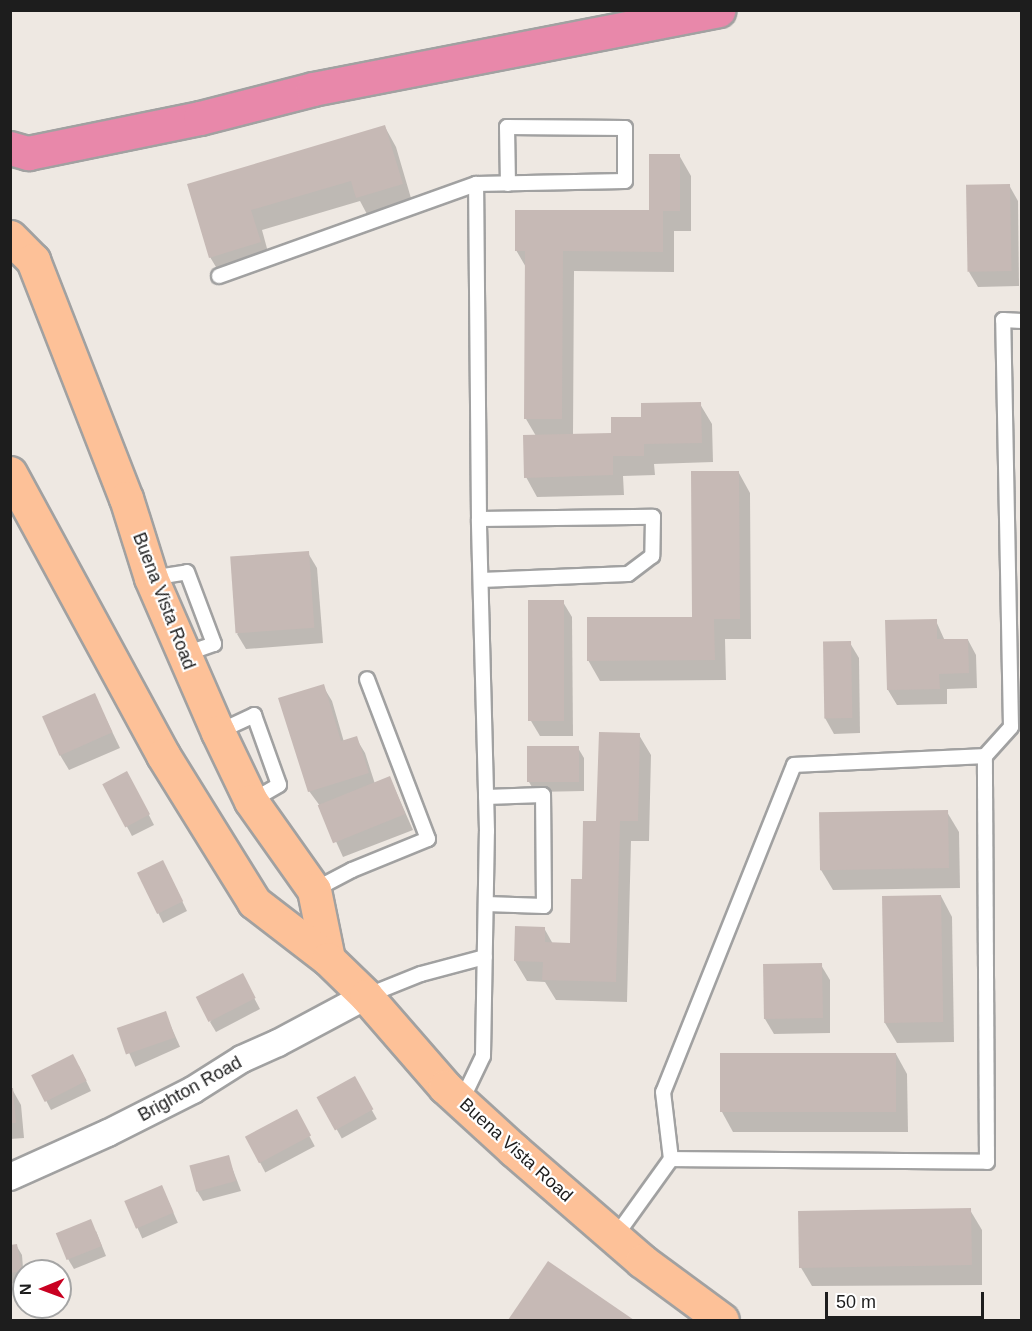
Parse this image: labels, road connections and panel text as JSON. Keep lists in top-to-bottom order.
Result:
{
  "streets": {
    "main road": ["Buena Vista Road"],
    "street": ["Brighton Road"]
  },
  "crossings": [
    ["Buena Vista Road", "Brighton Road"]
  ],
  "scale_bar": "50 m",
  "north": "left"
}
